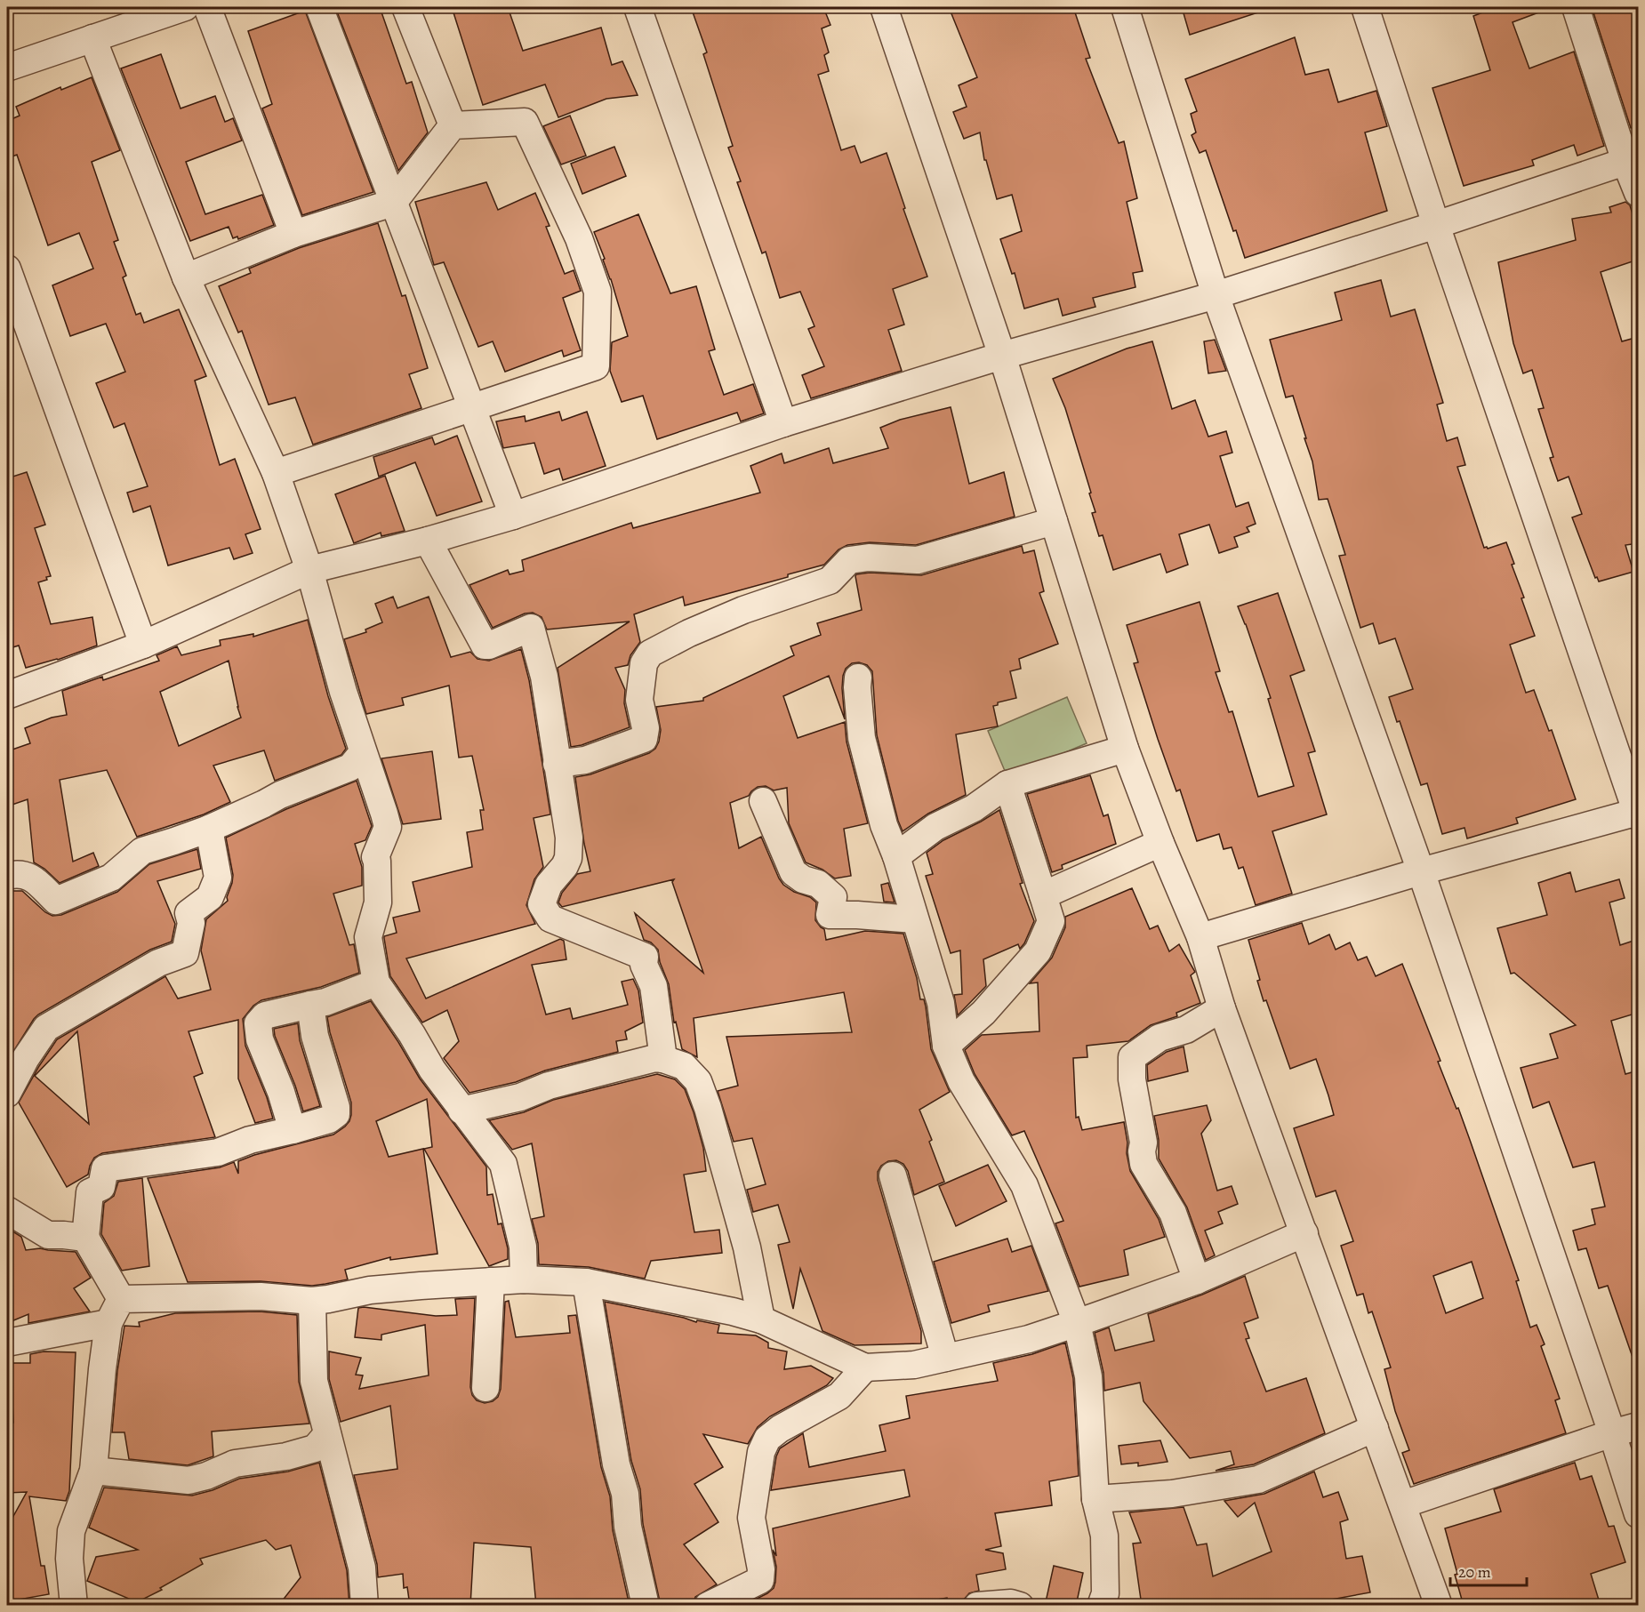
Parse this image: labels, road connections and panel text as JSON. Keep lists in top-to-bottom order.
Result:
{
  "scale_bar": "20 m"
}
